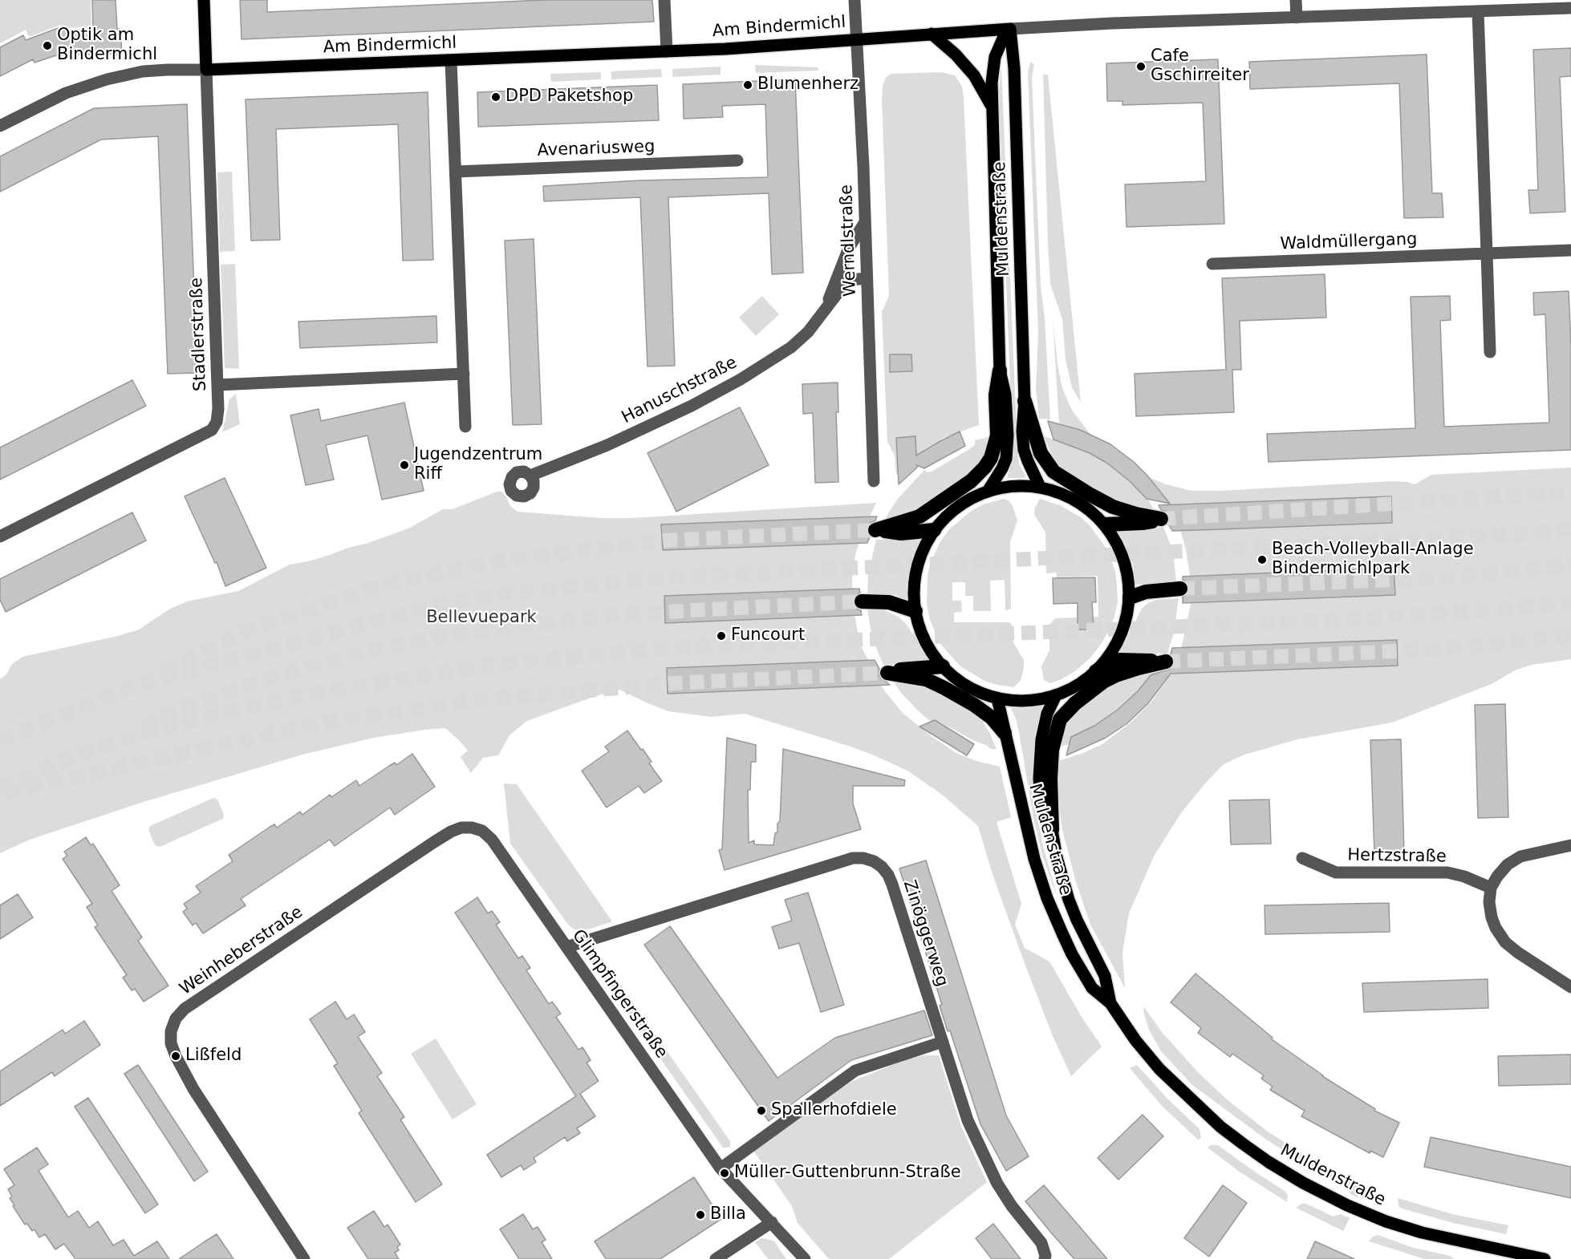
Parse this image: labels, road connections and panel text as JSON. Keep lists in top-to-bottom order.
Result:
{
  "streets": {
    "main road": ["Am Bindermichl", "Muldenstraße", "Stadlerstraße"],
    "street": [
      "Avenariusweg",
      "Werndlstraße",
      "Waldmüllergang",
      "Hanuschstraße",
      "Hertzstraße",
      "Zinöggerweg",
      "Weinheberstraße",
      "Glimpfingerstraße"
    ]
  },
  "crossings": [
    ["Am Bindermichl", "Muldenstraße"],
    ["Am Bindermichl", "Werndlstraße"],
    ["Am Bindermichl", "Stadlerstraße"],
    ["Werndlstraße", "Hanuschstraße"],
    ["Zinöggerweg", "Glimpfingerstraße"],
    ["Weinheberstraße", "Glimpfingerstraße"]
  ],
  "parks": ["Bellevuepark"],
  "places": [
    "Optik am Bindermichl",
    "Cafe Gschirreiter",
    "Blumenherz",
    "DPD Paketshop",
    "Jugendzentrum Riff",
    "Beach-Volleyball-Anlage Bindermichlpark",
    "Funcourt",
    "Lißfeld",
    "Spallerhofdiele",
    "Müller-Guttenbrunn-Straße",
    "Billa"
  ]
}
